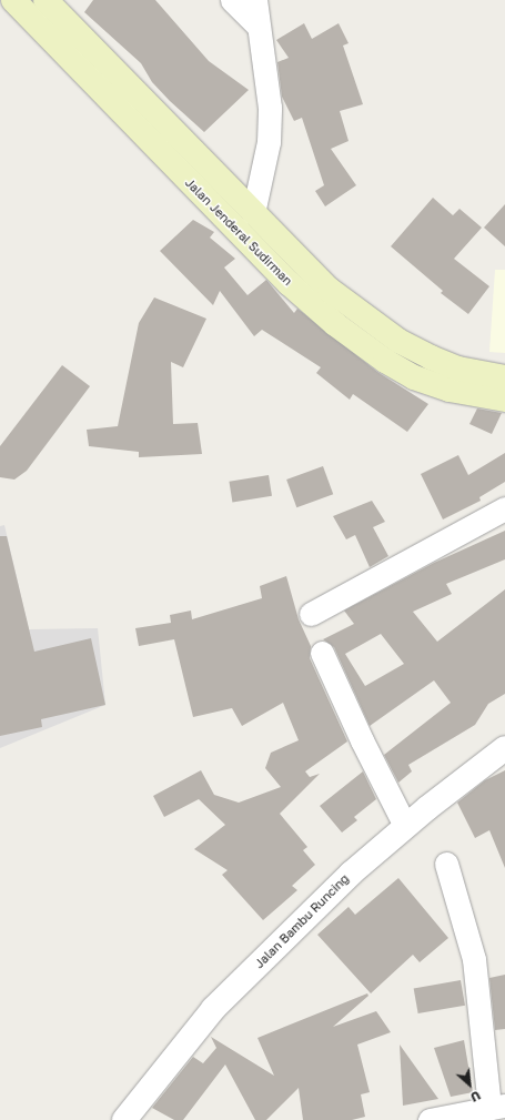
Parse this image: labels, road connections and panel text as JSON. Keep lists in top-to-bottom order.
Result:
{
  "streets": {
    "main road": ["Jalan Jenderal Sudirman"],
    "street": ["Jalan Bambu Runcing"]
  },
  "north": "bottom right"
}
